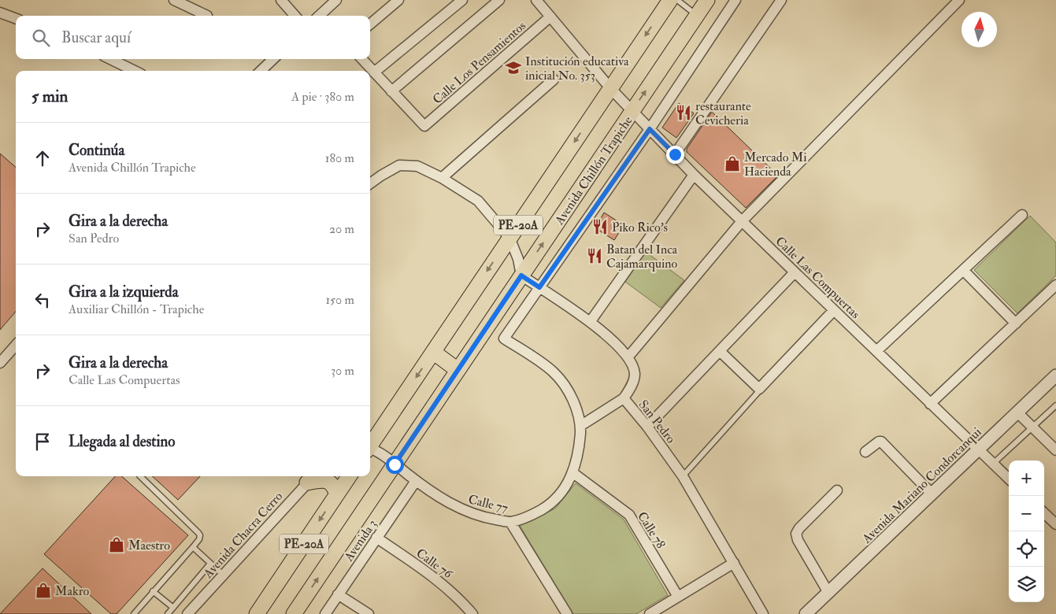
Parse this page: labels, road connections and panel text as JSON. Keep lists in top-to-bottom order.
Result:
{
  "streets": {
    "main road": ["Avenida Chillón Trapiche", "PE-20A"],
    "street": [
      "Calle Los Pensamientos",
      "Calle Las Compuertas",
      "San Pedro",
      "Avenida Mariano Condorcanqui",
      "Calle 77",
      "Calle 78",
      "Avenida Chacra Cerro",
      "Avenida 3",
      "Calle 76"
    ]
  },
  "crossings": [
    ["Calle Los Pensamientos", "Calle Las Compuertas"],
    ["Avenida Chillón Trapiche", "Calle Las Compuertas"],
    ["Avenida Chillón Trapiche", "San Pedro"],
    ["Avenida Chillón Trapiche", "Calle 77"],
    ["PE-20A", "Calle Las Compuertas"],
    ["Calle Las Compuertas", "Avenida Mariano Condorcanqui"],
    ["San Pedro", "Calle 77"],
    ["Calle 77", "Calle 78"],
    ["Calle 77", "Avenida 3"],
    ["Avenida 3", "Calle 76"]
  ],
  "places": {
    "school or university": ["Institución educativa inicial No. 353"],
    "restaurant": ["restaurante Cevicheria", "Piko Rico's", "Batan del Inca Cajamarquino"],
    "shop": ["Mercado Mi Hacienda", "Maestro", "Makro"]
  },
  "north": "top",
  "page": {
    "search": "Buscar aquí",
    "heading": ["5 min", "A pie · 380 m"],
    "list": [
      ["Continúa", "Avenida Chillón Trapiche", "180 m"],
      ["Gira a la derecha", "San Pedro", "20 m"],
      ["Gira a la izquierda", "Auxiliar Chillón - Trapiche", "150 m"],
      ["Gira a la derecha", "Calle Las Compuertas", "30 m"],
      "Llegada al destino"
    ],
    "map_buttons": ["+", "−"]
  }
}
